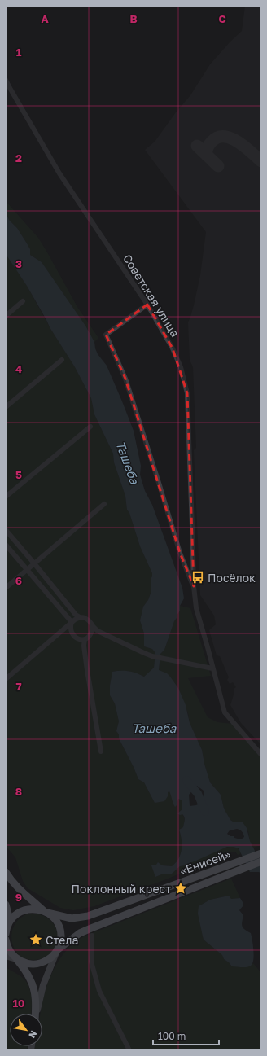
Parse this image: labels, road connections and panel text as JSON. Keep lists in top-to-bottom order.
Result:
{
  "streets": {
    "highway": ["«Енисей»"],
    "street": ["Советская улица"]
  },
  "water": ["Ташеба"],
  "places": {
    "bus stop": ["Посёлок"],
    "place": ["Поклонный крест", "Стела"]
  },
  "scale_bar": "100 m",
  "north": "bottom right",
  "grid": {
    "columns": ["A", "B", "C"],
    "rows": [
      "1",
      "2",
      "3",
      "4",
      "5",
      "6",
      "7",
      "8",
      "9",
      "10"
    ]
  }
}
